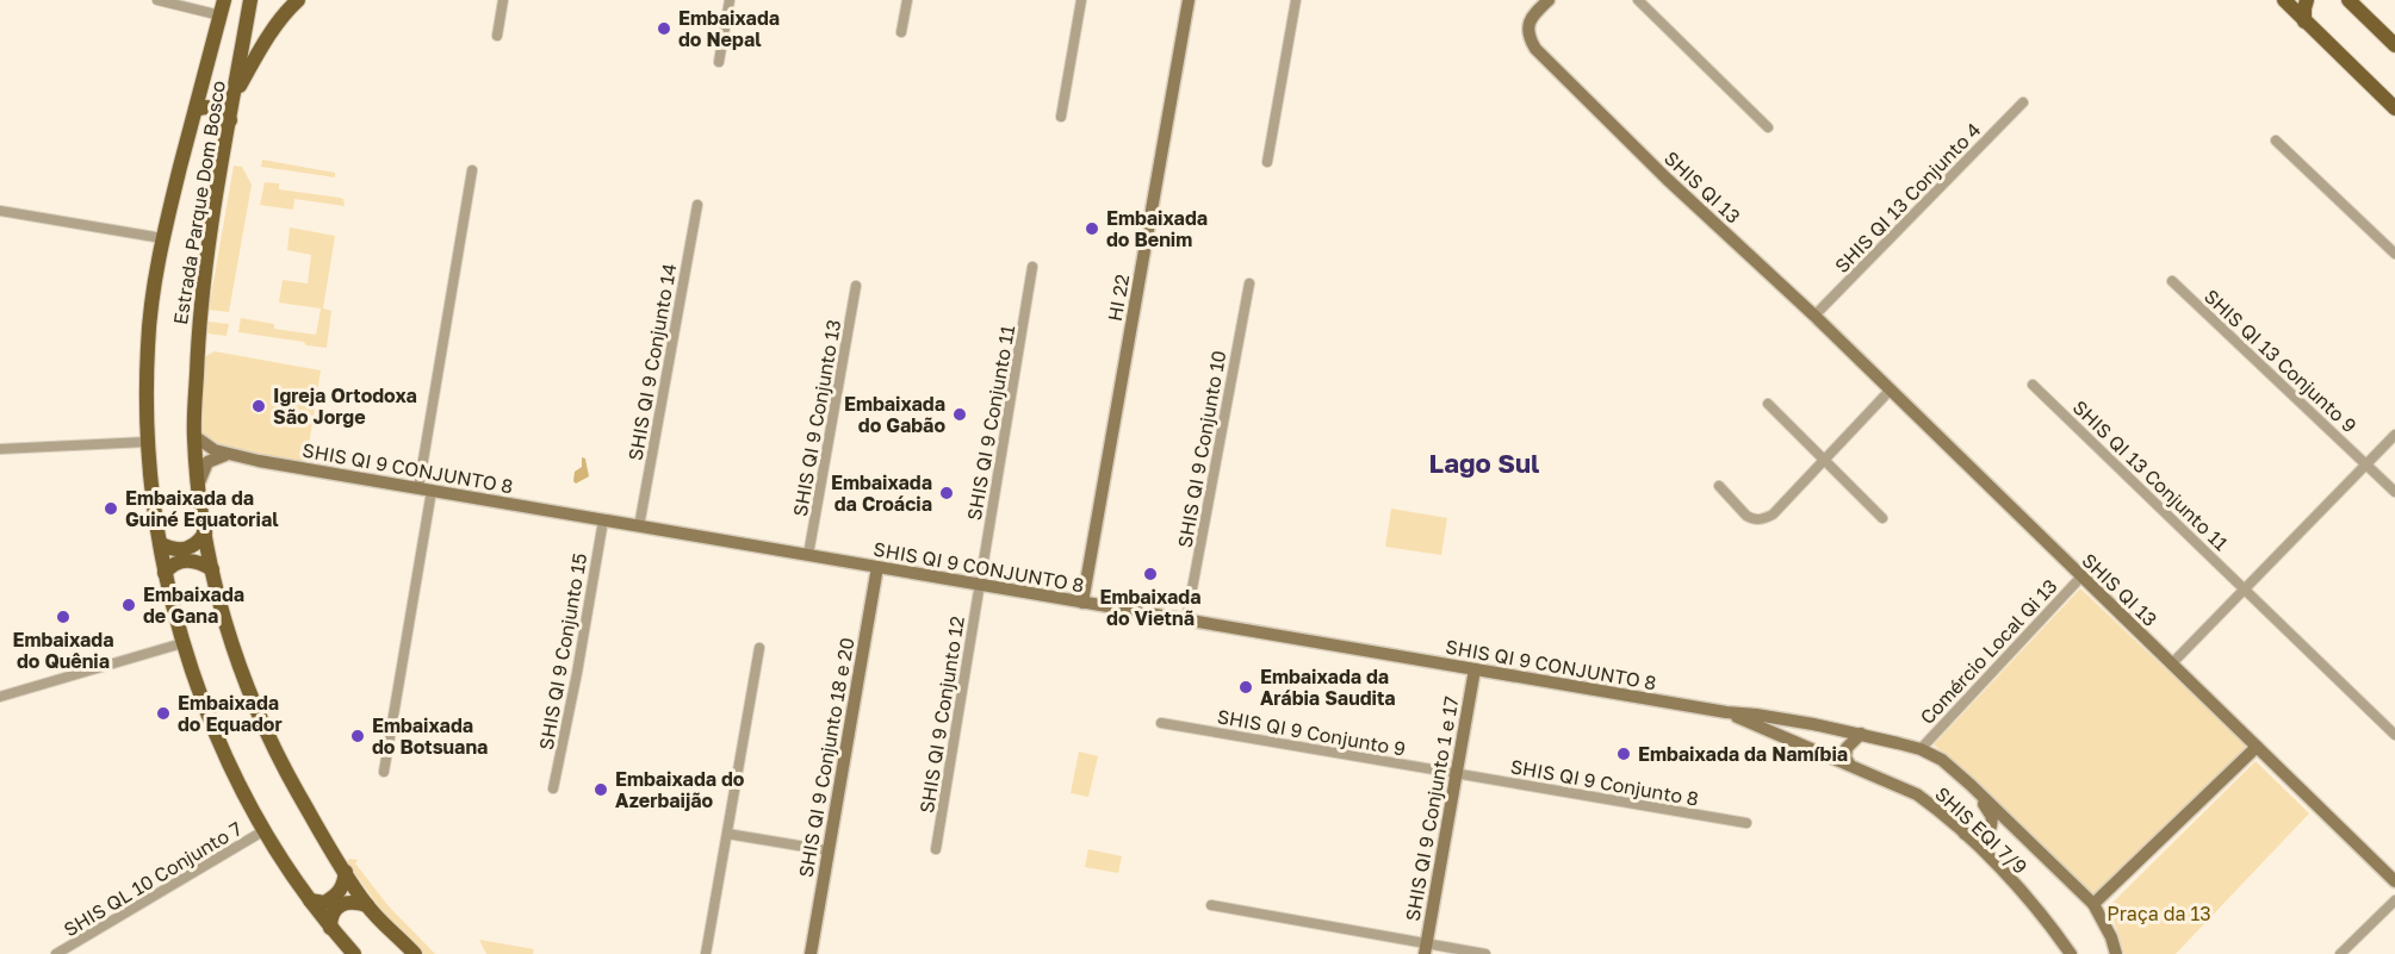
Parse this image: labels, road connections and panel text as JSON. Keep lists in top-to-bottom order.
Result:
{
  "streets": {
    "main road": ["Estrada Parque Dom Bosco"],
    "street": [
      "SHIS QI 13",
      "SHIS QI 13 Conjunto 4",
      "HI 22",
      "SHIS QI 13 Conjunto 9",
      "SHIS QI 9 Conjunto 14",
      "SHIS QI 9 Conjunto 13",
      "SHIS QI 9 Conjunto 11",
      "SHIS QI 9 Conjunto 10",
      "SHIS QI 9 CONJUNTO 8",
      "SHIS QI 13 Conjunto 11",
      "SHIS QI 9 Conjunto 15",
      "Comércio Local Qi 13",
      "SHIS QI 9 Conjunto 12",
      "SHIS QI 9 Conjunto 9",
      "SHIS QI 9 Conjunto 18 e 20",
      "SHIS QI 9 Conjunto 8",
      "SHIS QI 9 Conjunto 1 e 17",
      "SHIS EQI 7/9",
      "SHIS QL 10 Conjunto 7"
    ]
  },
  "crossings": [
    ["SHIS QI 13", "SHIS QI 13 Conjunto 4"],
    ["SHIS QI 13", "Comércio Local Qi 13"],
    ["Estrada Parque Dom Bosco", "SHIS QL 10 Conjunto 7"],
    ["HI 22", "SHIS QI 9 CONJUNTO 8"],
    ["SHIS QI 9 Conjunto 14", "SHIS QI 9 CONJUNTO 8"],
    ["SHIS QI 9 Conjunto 13", "SHIS QI 9 CONJUNTO 8"],
    ["SHIS QI 9 Conjunto 11", "SHIS QI 9 CONJUNTO 8"],
    ["SHIS QI 9 Conjunto 11", "SHIS QI 9 Conjunto 12"],
    ["SHIS QI 9 Conjunto 10", "SHIS QI 9 CONJUNTO 8"],
    ["SHIS QI 9 CONJUNTO 8", "SHIS QI 9 Conjunto 15"],
    ["SHIS QI 9 CONJUNTO 8", "SHIS QI 9 Conjunto 12"],
    ["SHIS QI 9 CONJUNTO 8", "SHIS QI 9 Conjunto 18 e 20"],
    ["SHIS QI 9 CONJUNTO 8", "SHIS QI 9 Conjunto 1 e 17"],
    ["SHIS QI 9 CONJUNTO 8", "SHIS EQI 7/9"],
    ["SHIS QI 9 Conjunto 9", "SHIS QI 9 Conjunto 8"],
    ["SHIS QI 9 Conjunto 9", "SHIS QI 9 Conjunto 1 e 17"],
    ["SHIS QI 9 Conjunto 8", "SHIS QI 9 Conjunto 1 e 17"]
  ],
  "districts": ["Lago Sul"],
  "parks": ["Praça da 13"],
  "places": [
    "Embaixada do Nepal",
    "Embaixada do Benim",
    "Igreja Ortodoxa São Jorge",
    "Embaixada do Gabão",
    "Embaixada da Croácia",
    "Embaixada da Guiné Equatorial",
    "Embaixada do Vietnã",
    "Embaixada de Gana",
    "Embaixada do Quênia",
    "Embaixada da Arábia Saudita",
    "Embaixada do Equador",
    "Embaixada do Botsuana",
    "Embaixada da Namíbia",
    "Embaixada do Azerbaijão"
  ]
}
